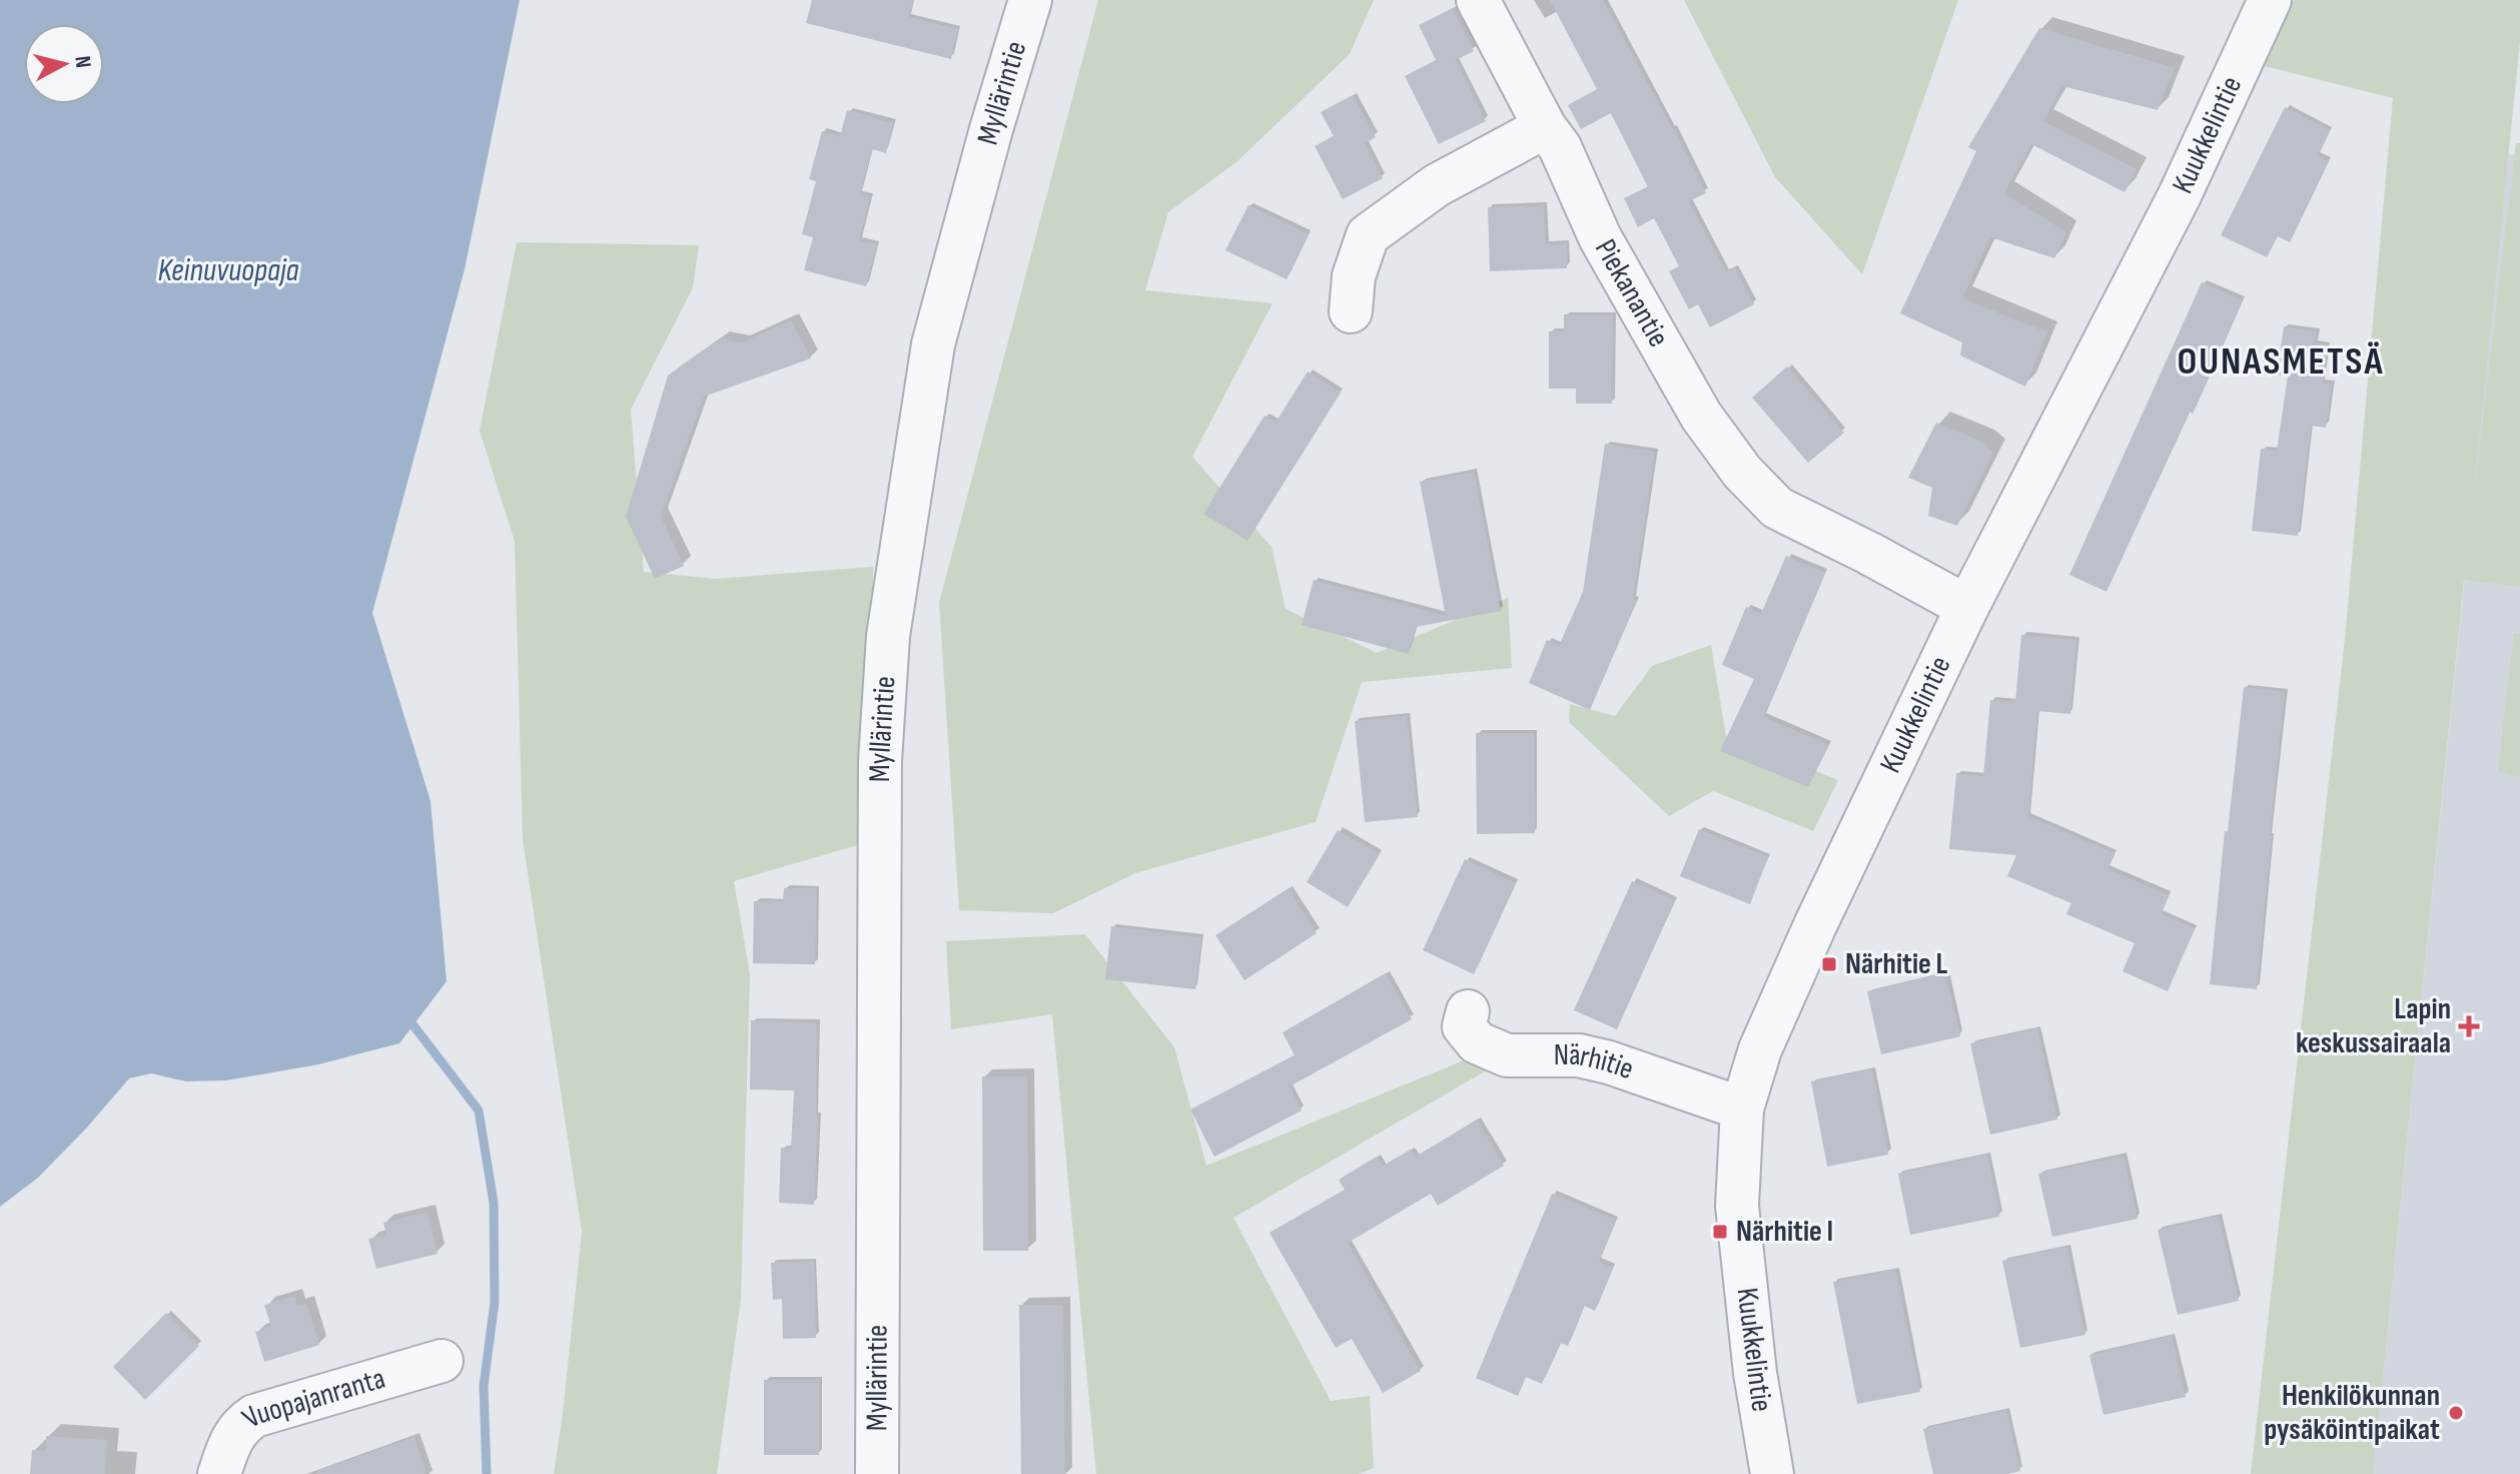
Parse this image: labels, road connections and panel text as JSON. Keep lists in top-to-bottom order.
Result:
{
  "streets": {
    "street": [
      "Myllärintie",
      "Kuukkelintie",
      "Piekanantie",
      "Närhitie",
      "Vuopajanranta"
    ]
  },
  "crossings": [
    ["Kuukkelintie", "Piekanantie"],
    ["Kuukkelintie", "Närhitie"]
  ],
  "districts": ["OUNASMETSÄ"],
  "water": ["Keinuvuopaja"],
  "places": {
    "transit": ["Närhitie L", "Närhitie I"],
    "health": ["Lapin keskussairaala"],
    "other": ["Henkilökunnan pysäköintipaikat"]
  },
  "north": "right"
}
